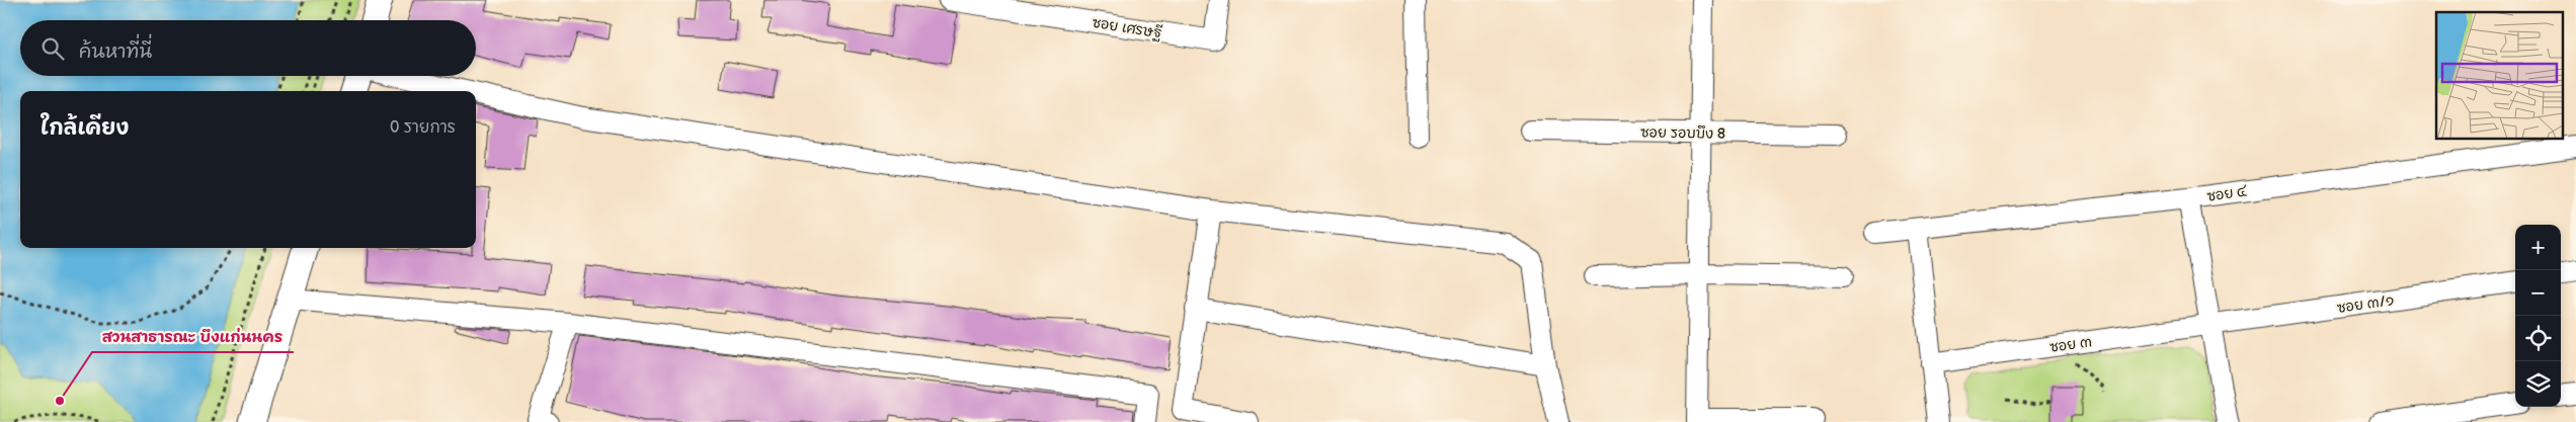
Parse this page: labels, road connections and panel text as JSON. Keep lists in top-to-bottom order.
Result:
{
  "streets": {
    "street": [
      "ซอย เศรษฐี",
      "ซอย รอบบึง 8",
      "ซอย ๔",
      "ซอย ๓/๑",
      "ซอย ๓"
    ]
  },
  "crossings": [
    ["ซอย ๓/๑", "ซอย ๓"]
  ],
  "places": ["สวนสาธารณะ บึงแก่นนคร"],
  "page": {
    "search": "ค้นหาที่นี่",
    "heading": ["ใกล้เคียง", "0 รายการ"],
    "map_buttons": ["+", "−"]
  }
}
